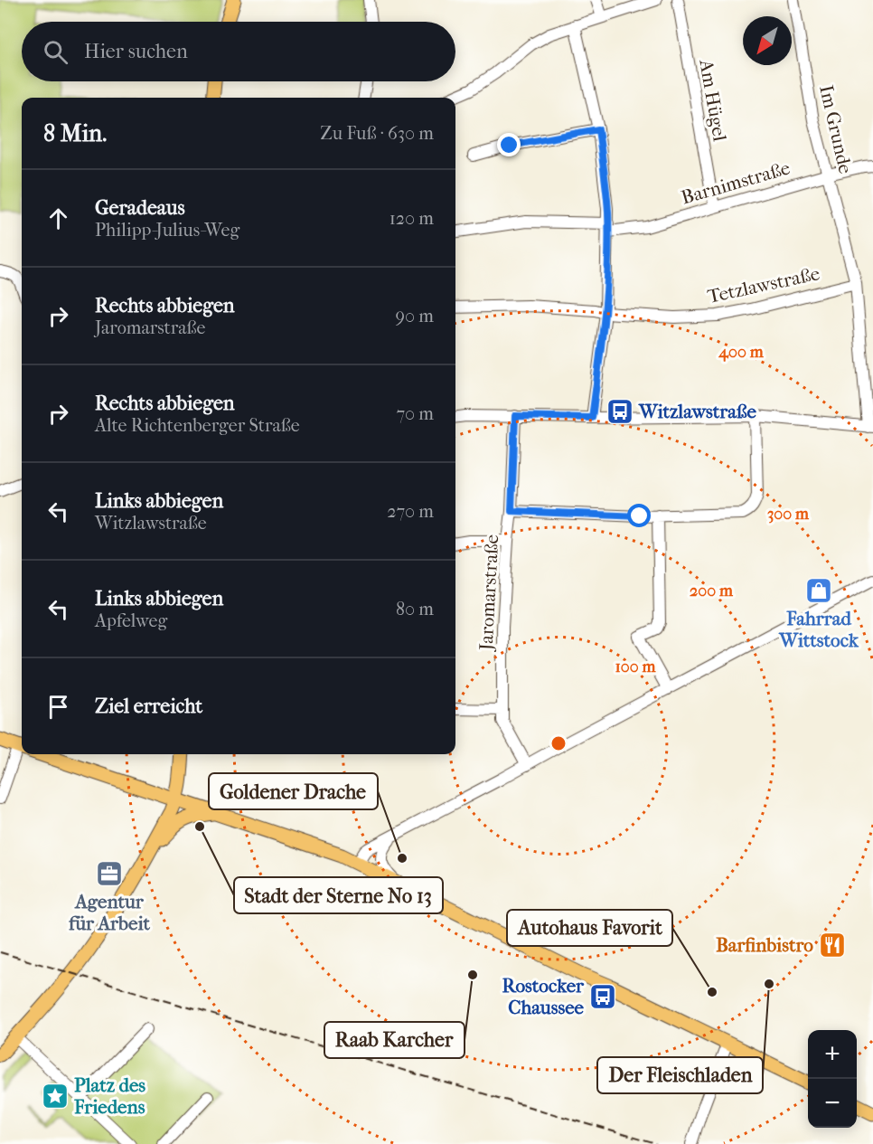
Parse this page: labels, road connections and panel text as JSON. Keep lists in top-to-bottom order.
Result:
{
  "streets": {
    "street": [
      "Am Hügel",
      "Im Grunde",
      "Barnimstraße",
      "Tetzlawstraße",
      "Jaromarstraße"
    ]
  },
  "crossings": [
    ["Am Hügel", "Barnimstraße"],
    ["Im Grunde", "Barnimstraße"],
    ["Im Grunde", "Tetzlawstraße"]
  ],
  "places": {
    "bus stop": ["Witzlawstraße", "Rostocker Chaussee"],
    "shop": ["Fahrrad Wittstock"],
    "other": [
      "Stadt der Sterne No 13",
      "Goldener Drache",
      "Raab Karcher",
      "Der Fleischladen",
      "Autohaus Favorit"
    ],
    "office": ["Agentur für Arbeit"],
    "restaurant": ["Barfinbistro"],
    "place": ["Platz des Friedens"]
  },
  "north": "bottom left",
  "page": {
    "search": "Hier suchen",
    "heading": ["8 Min.", "Zu Fuß · 630 m"],
    "list": [
      ["Geradeaus", "Philipp-Julius-Weg", "120 m"],
      ["Rechts abbiegen", "Jaromarstraße", "90 m"],
      ["Rechts abbiegen", "Alte Richtenberger Straße", "70 m"],
      ["Links abbiegen", "Witzlawstraße", "270 m"],
      ["Links abbiegen", "Apfelweg", "80 m"],
      "Ziel erreicht"
    ],
    "map_buttons": ["+", "−"]
  },
  "rings": [
    "400 m",
    "300 m",
    "200 m",
    "100 m"
  ]
}
